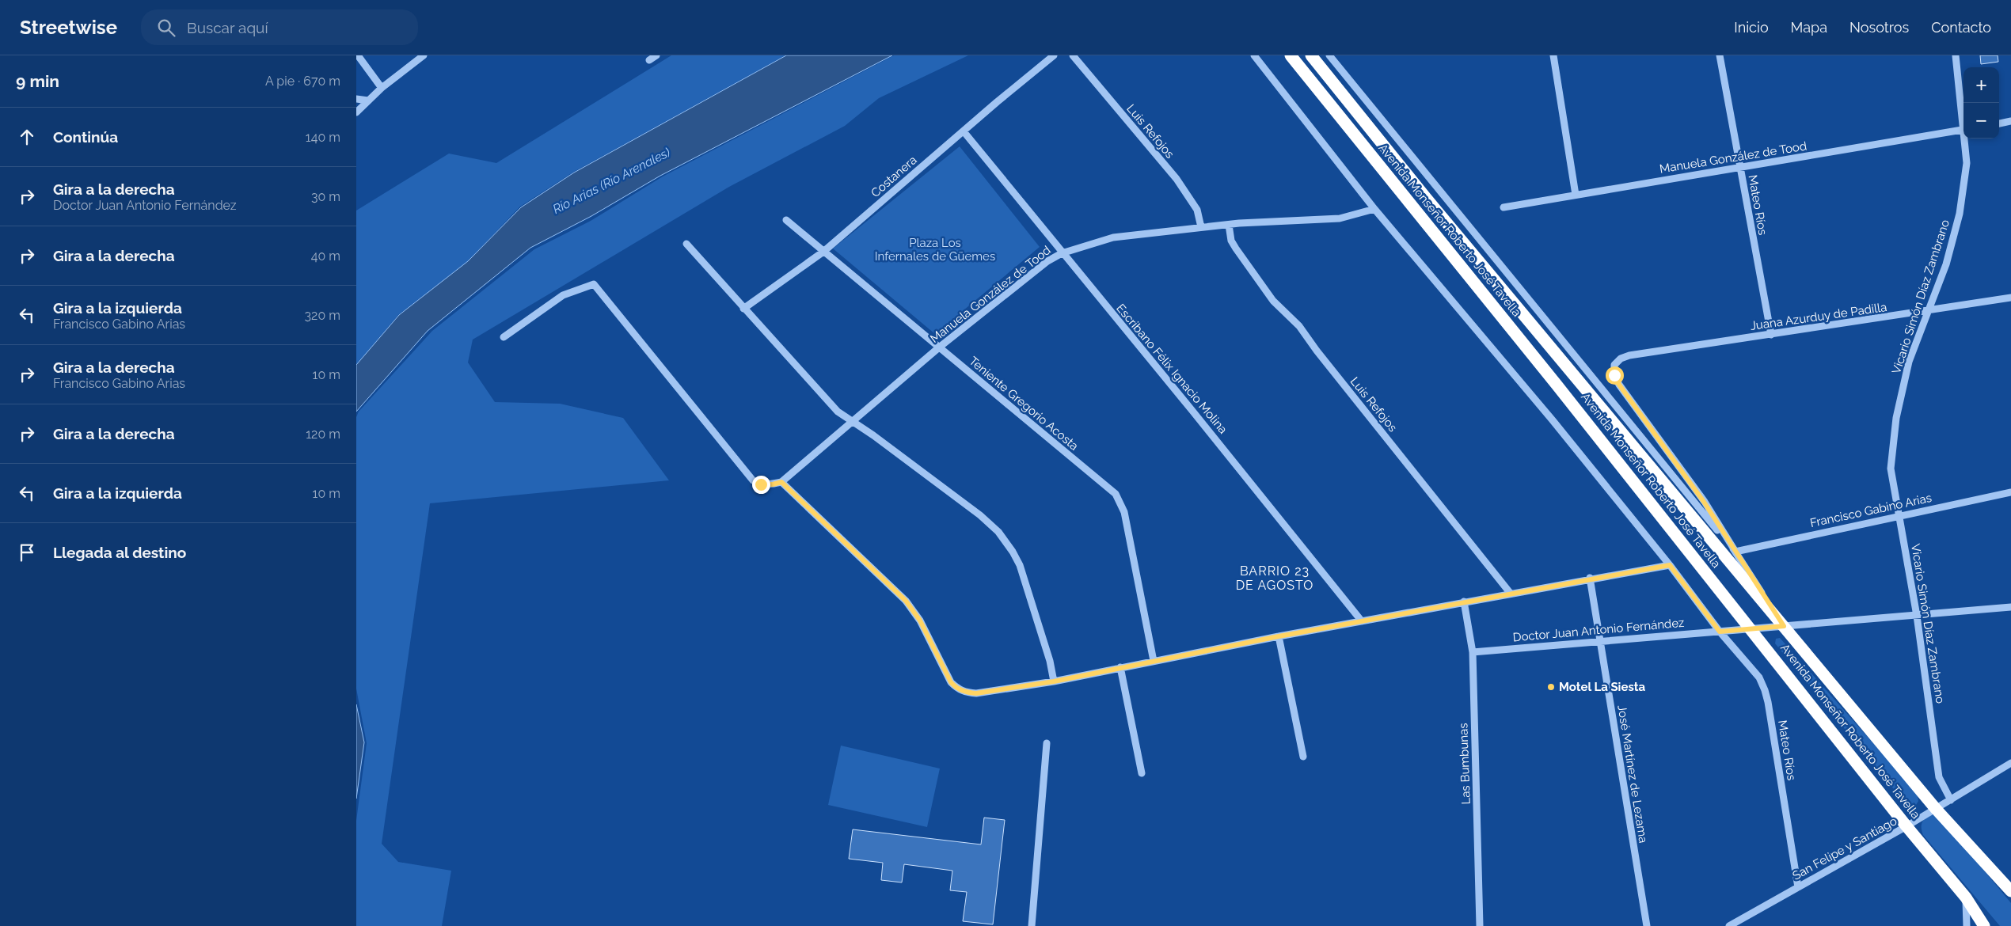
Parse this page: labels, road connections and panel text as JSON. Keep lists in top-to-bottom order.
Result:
{
  "streets": {
    "highway": ["Avenida Monseñor Roberto José Tavella"],
    "street": [
      "Luis Refojos",
      "Manuela González de Tood",
      "Costanera",
      "Mateo Ríos",
      "Vicario Simón Díaz Zambrano",
      "Juana Azurduy de Padilla",
      "Escribano Félix Ignacio Molina",
      "Teniente Gregorio Acosta",
      "Francisco Gabino Arias",
      "Doctor Juan Antonio Fernández",
      "Las Bumbunas",
      "José Martínez de Lezama",
      "San Felipe y Santiago"
    ]
  },
  "crossings": [
    ["Luis Refojos", "Manuela González de Tood"],
    ["Manuela González de Tood", "Mateo Ríos"],
    ["Manuela González de Tood", "Escribano Félix Ignacio Molina"],
    ["Manuela González de Tood", "Teniente Gregorio Acosta"],
    ["Costanera", "Escribano Félix Ignacio Molina"],
    ["Costanera", "Teniente Gregorio Acosta"],
    ["Mateo Ríos", "Juana Azurduy de Padilla"],
    ["Mateo Ríos", "Doctor Juan Antonio Fernández"],
    ["Mateo Ríos", "San Felipe y Santiago"],
    ["Avenida Monseñor Roberto José Tavella", "Doctor Juan Antonio Fernández"],
    ["Avenida Monseñor Roberto José Tavella", "San Felipe y Santiago"],
    ["Vicario Simón Díaz Zambrano", "Juana Azurduy de Padilla"],
    ["Vicario Simón Díaz Zambrano", "Francisco Gabino Arias"],
    ["Vicario Simón Díaz Zambrano", "Doctor Juan Antonio Fernández"],
    ["Vicario Simón Díaz Zambrano", "San Felipe y Santiago"],
    ["Juana Azurduy de Padilla", "Francisco Gabino Arias"],
    ["Doctor Juan Antonio Fernández", "Las Bumbunas"],
    ["Doctor Juan Antonio Fernández", "José Martínez de Lezama"]
  ],
  "districts": ["BARRIO 23 DE AGOSTO"],
  "water": ["Río Arias (Río Arenales)"],
  "parks": ["Plaza Los Infernales de Güemes"],
  "places": ["Motel La Siesta"],
  "page": {
    "header": "Streetwise",
    "search": "Buscar aquí",
    "nav": [
      "Inicio",
      "Mapa",
      "Nosotros",
      "Contacto"
    ],
    "heading": ["9 min", "A pie · 670 m"],
    "map_buttons": ["+", "−"],
    "list": [
      ["Continúa", "140 m"],
      ["Gira a la derecha", "Doctor Juan Antonio Fernández", "30 m"],
      ["Gira a la derecha", "40 m"],
      ["Gira a la izquierda", "Francisco Gabino Arias", "320 m"],
      ["Gira a la derecha", "Francisco Gabino Arias", "10 m"],
      ["Gira a la derecha", "120 m"],
      ["Gira a la izquierda", "10 m"],
      "Llegada al destino"
    ]
  }
}
